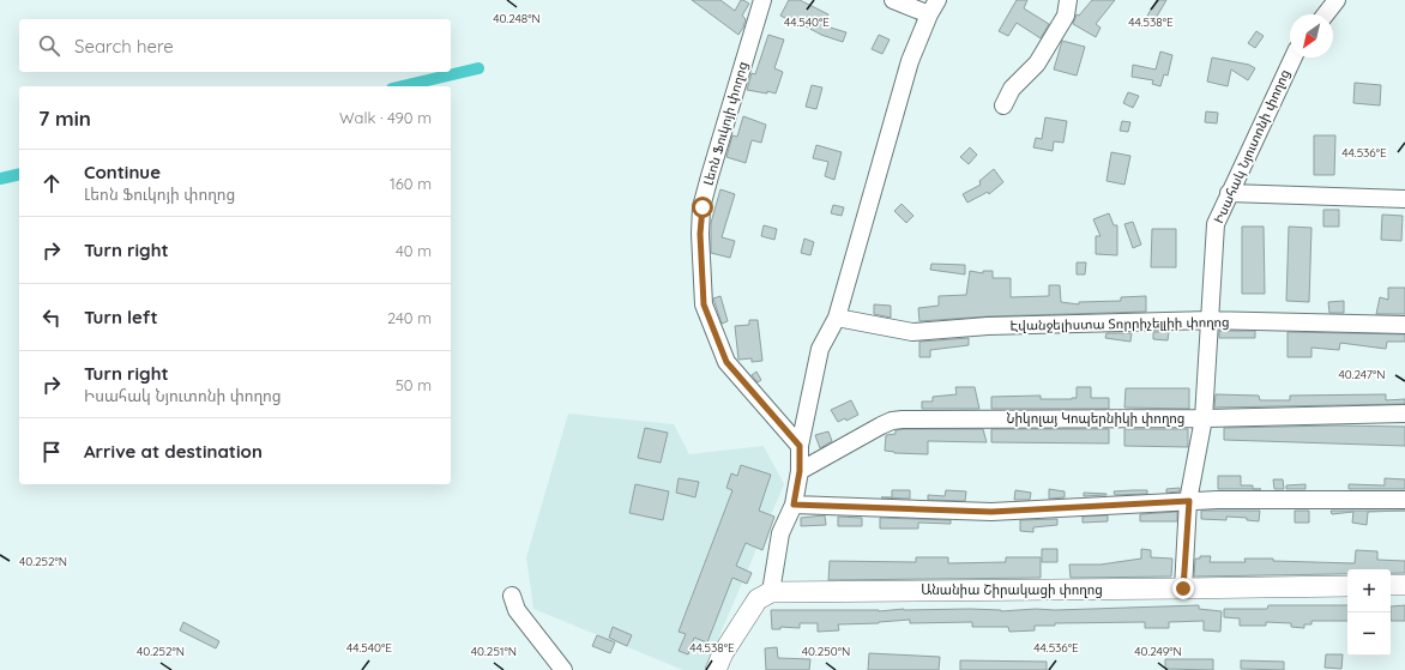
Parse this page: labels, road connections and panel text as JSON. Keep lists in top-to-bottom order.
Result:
{
  "streets": {
    "main road": ["Անանիա Շիրակացի փողոց"],
    "street": [
      "Լեոն Ֆուկոյի փողոց",
      "Իսահակ Նյուտոնի փողոց",
      "Էվանջելիստա Տորրիչելլիի փողոց",
      "Նիկոլայ Կոպերնիկի փողոց"
    ]
  },
  "crossings": [
    ["Իսահակ Նյուտոնի փողոց", "Էվանջելիստա Տորրիչելլիի փողոց"],
    ["Իսահակ Նյուտոնի փողոց", "Նիկոլայ Կոպերնիկի փողոց"],
    ["Իսահակ Նյուտոնի փողոց", "Անանիա Շիրակացի փողոց"]
  ],
  "north": "bottom left",
  "page": {
    "search": "Search here",
    "heading": ["7 min", "Walk · 490 m"],
    "list": [
      ["Continue", "Լեոն Ֆուկոյի փողոց", "160 m"],
      ["Turn right", "40 m"],
      ["Turn left", "240 m"],
      ["Turn right", "Իսահակ Նյուտոնի փողոց", "50 m"],
      "Arrive at destination"
    ],
    "map_buttons": ["+", "−"]
  },
  "coordinates": [
    "40.248°N",
    "44.540°E",
    "44.538°E",
    "44.536°E",
    "40.247°N",
    "40.252°N",
    "40.251°N",
    "40.250°N",
    "40.249°N"
  ]
}
